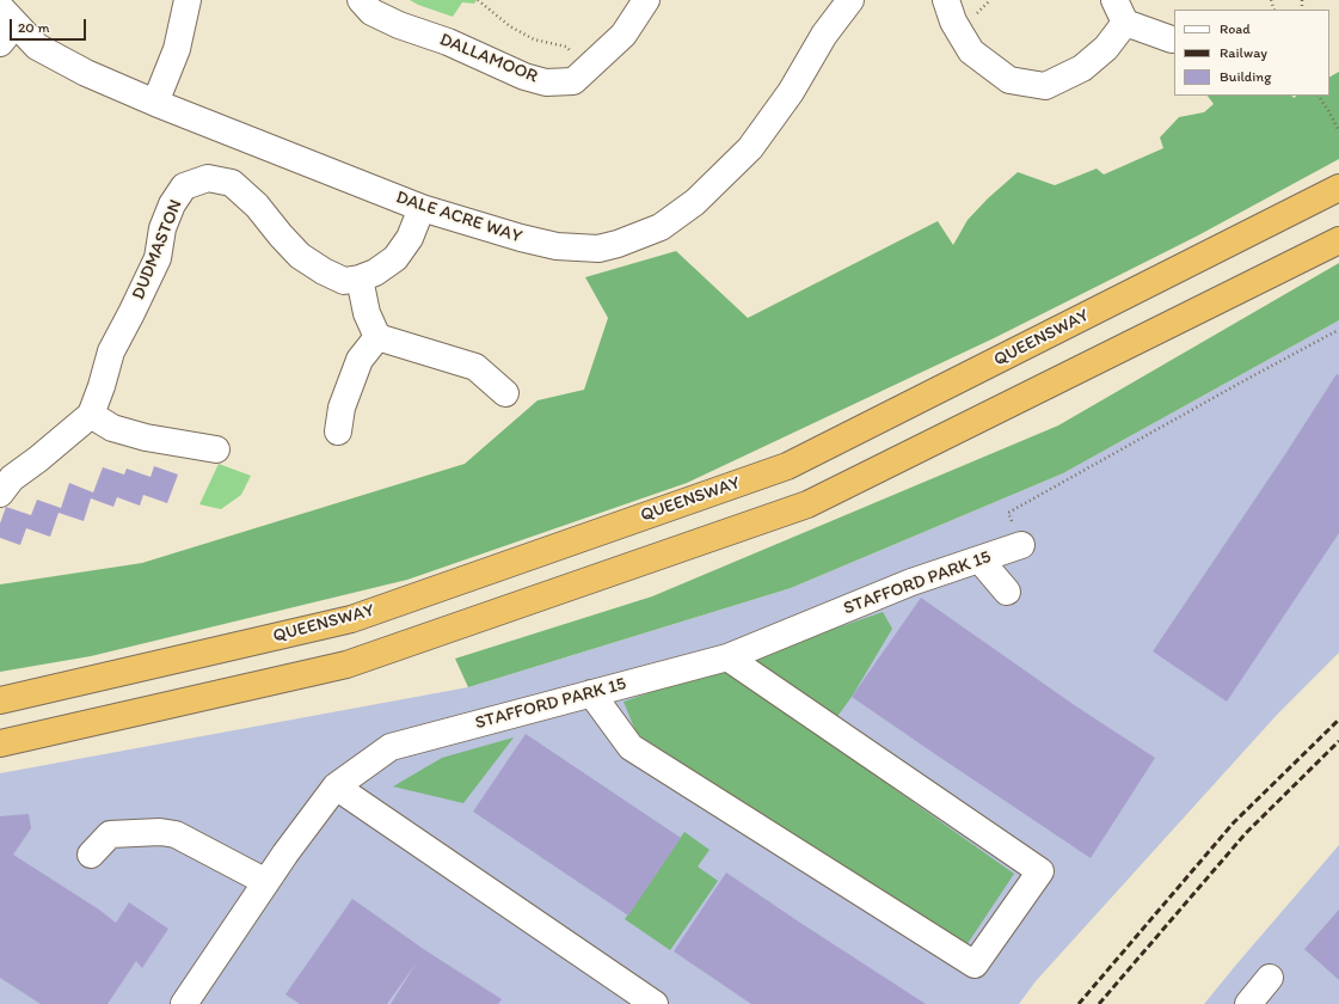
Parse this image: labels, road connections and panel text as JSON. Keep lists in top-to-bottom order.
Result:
{
  "streets": {
    "highway": ["QUEENSWAY"],
    "street": [
      "DALLAMOOR",
      "DALE ACRE WAY",
      "DUDMASTON",
      "STAFFORD PARK 15"
    ]
  },
  "crossings": [
    ["DALE ACRE WAY", "DUDMASTON"]
  ],
  "legend": ["Road", "Railway", "Building"],
  "scale_bar": "20 m"
}
